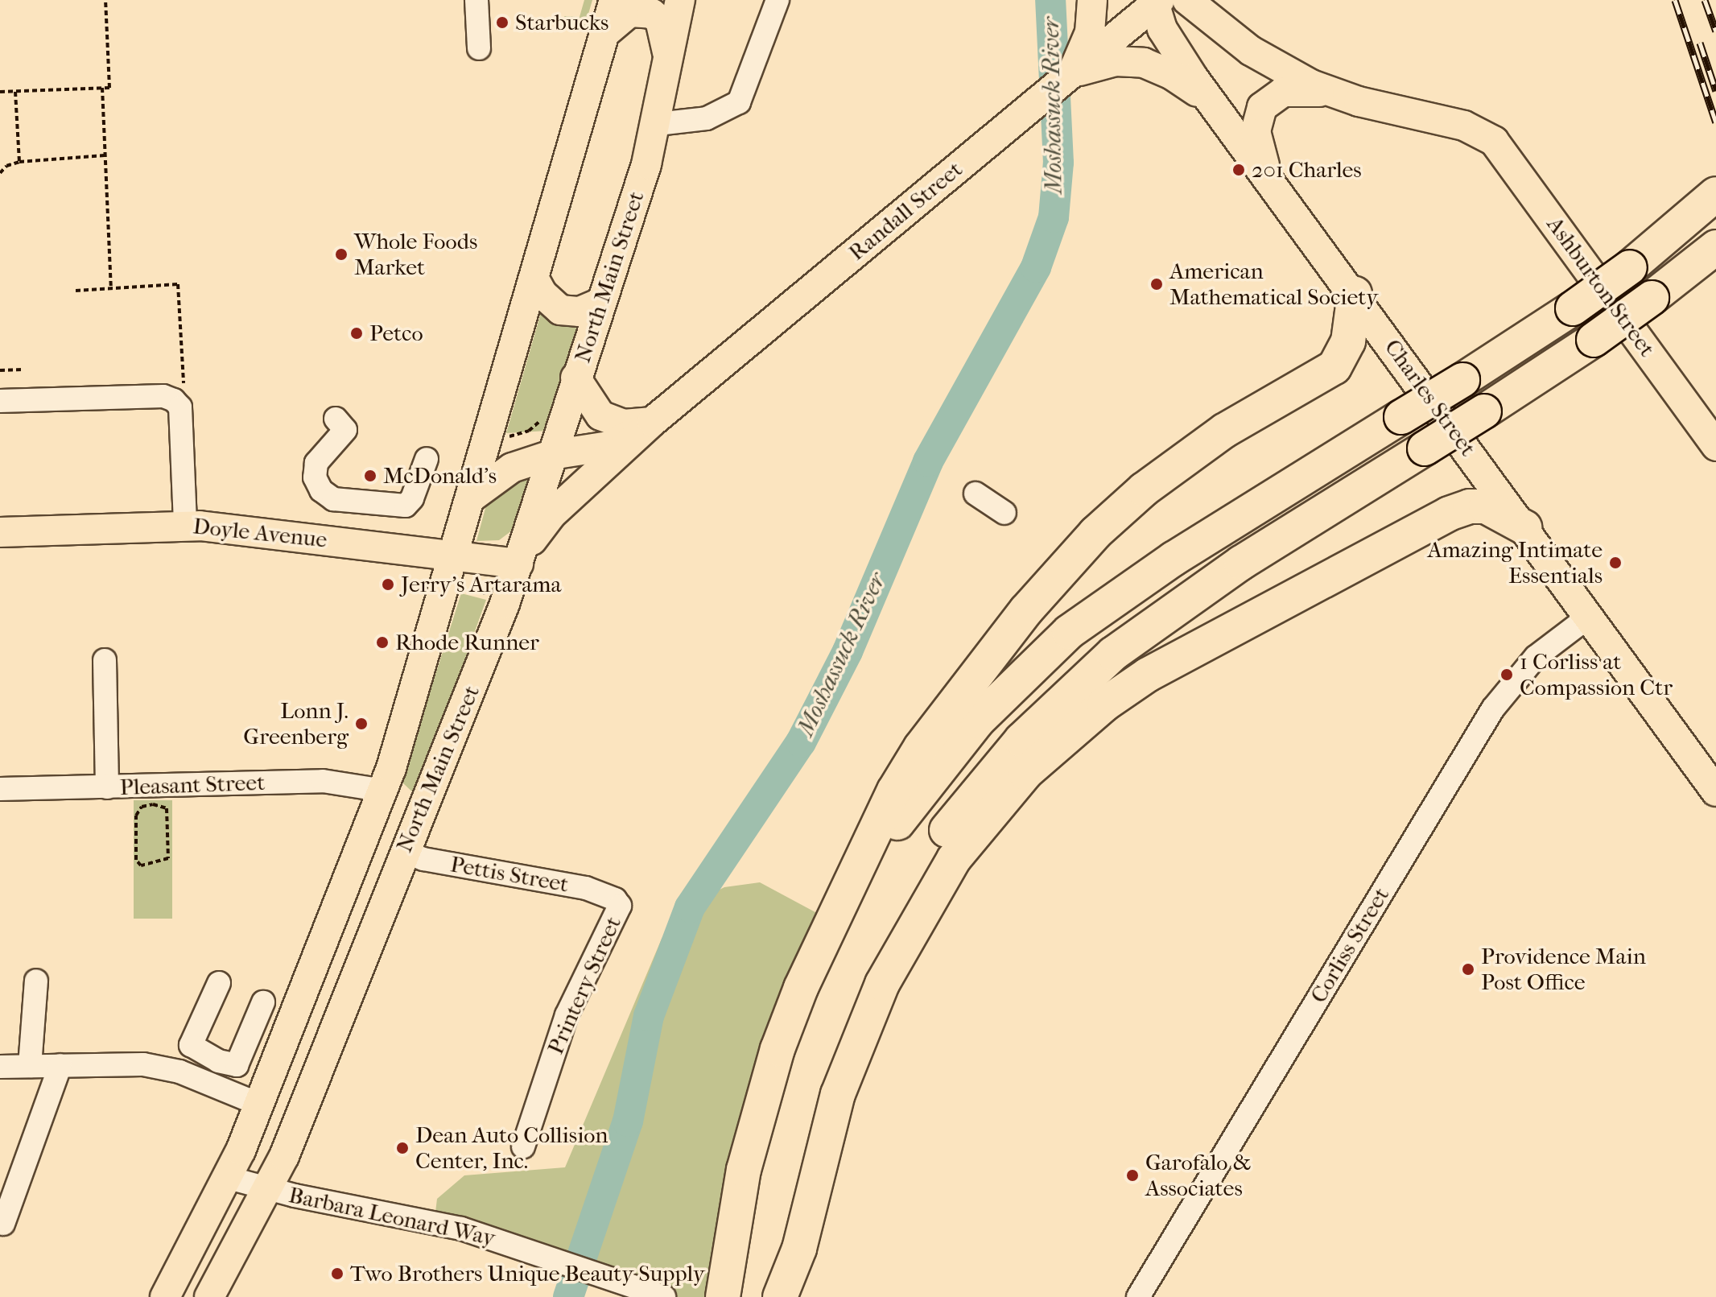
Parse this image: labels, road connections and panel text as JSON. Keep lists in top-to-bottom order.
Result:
{
  "streets": {
    "main road": [
      "Randall Street",
      "North Main Street",
      "Ashburton Street",
      "Charles Street",
      "Doyle Avenue"
    ],
    "street": [
      "Pleasant Street",
      "Pettis Street",
      "Corliss Street",
      "Printery Street",
      "Barbara Leonard Way"
    ]
  },
  "crossings": [
    ["Randall Street", "North Main Street"],
    ["Randall Street", "Charles Street"],
    ["Randall Street", "Doyle Avenue"],
    ["North Main Street", "Doyle Avenue"],
    ["North Main Street", "Pleasant Street"],
    ["North Main Street", "Pettis Street"],
    ["North Main Street", "Barbara Leonard Way"],
    ["Charles Street", "Corliss Street"],
    ["Pettis Street", "Printery Street"]
  ],
  "water": ["Moshassuck River"],
  "places": [
    "Starbucks",
    "201 Charles",
    "Whole Foods Market",
    "American Mathematical Society",
    "Petco",
    "McDonald's",
    "Amazing Intimate Essentials",
    "Jerry's Artarama",
    "Rhode Runner",
    "1 Corliss at Compassion Ctr",
    "Lonn J. Greenberg",
    "Providence Main Post Office",
    "Dean Auto Collision Center, Inc.",
    "Garofalo & Associates",
    "Two Brothers Unique Beauty Supply"
  ]
}
